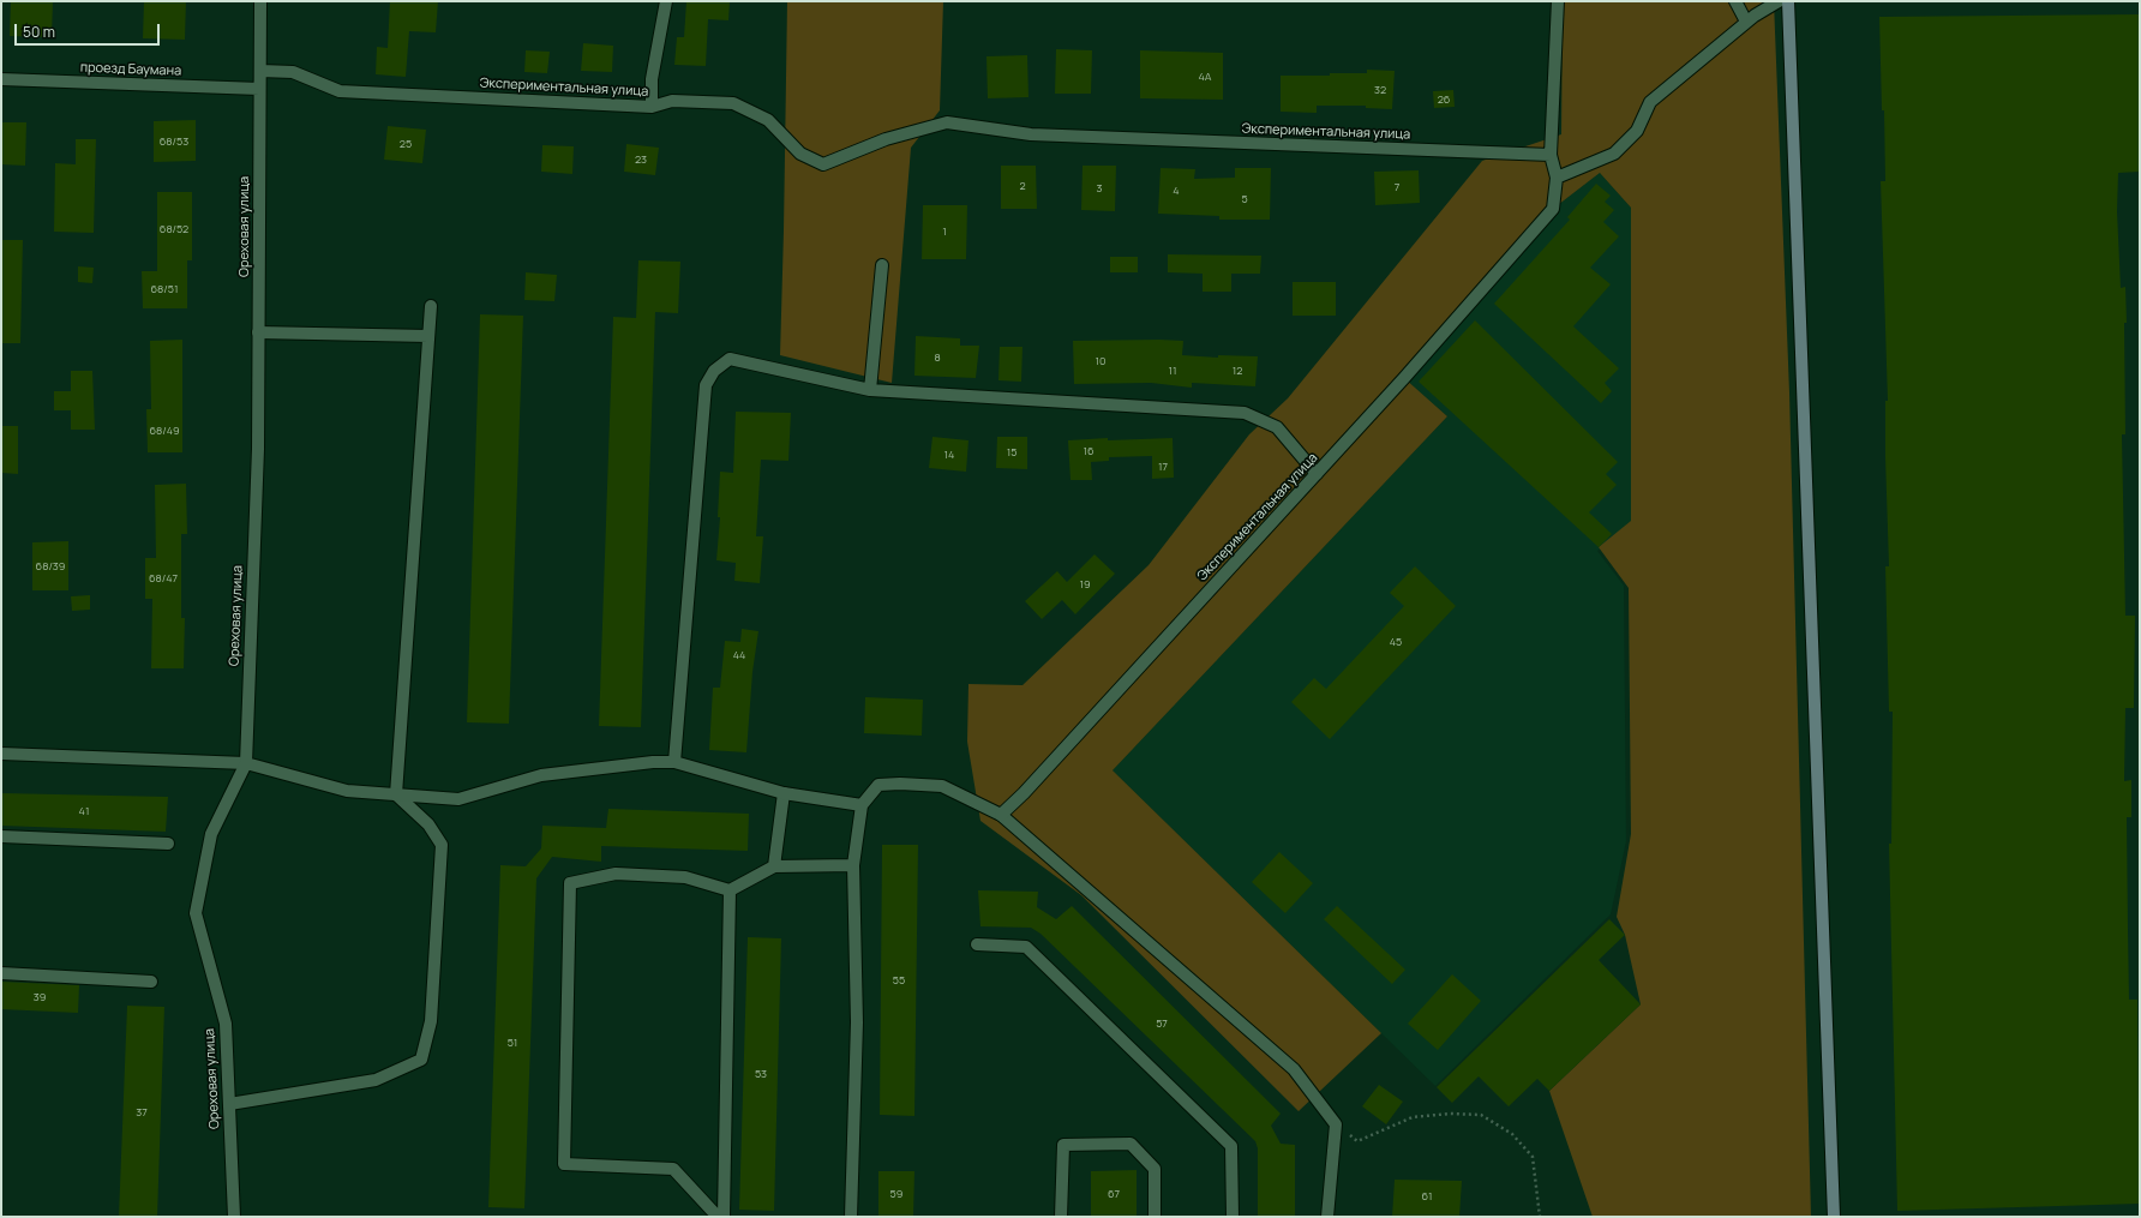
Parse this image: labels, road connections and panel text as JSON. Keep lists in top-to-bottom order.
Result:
{
  "streets": {
    "street": ["проезд Баумана", "Экспериментальная улица", "Ореховая улица"]
  },
  "crossings": [
    ["проезд Баумана", "Ореховая улица"],
    ["Экспериментальная улица", "Ореховая улица"]
  ],
  "house_numbers": [
    "4А",
    "32",
    "26",
    "68/53",
    "25",
    "23",
    "2",
    "7",
    "3",
    "4",
    "5",
    "68/52",
    "1",
    "68/51",
    "8",
    "10",
    "11",
    "12",
    "68/49",
    "16",
    "15",
    "14",
    "17",
    "68/39",
    "68/47",
    "19",
    "45",
    "44",
    "41",
    "55",
    "39",
    "57",
    "51",
    "53",
    "37",
    "59",
    "67",
    "61"
  ],
  "scale_bar": "50 m"
}
